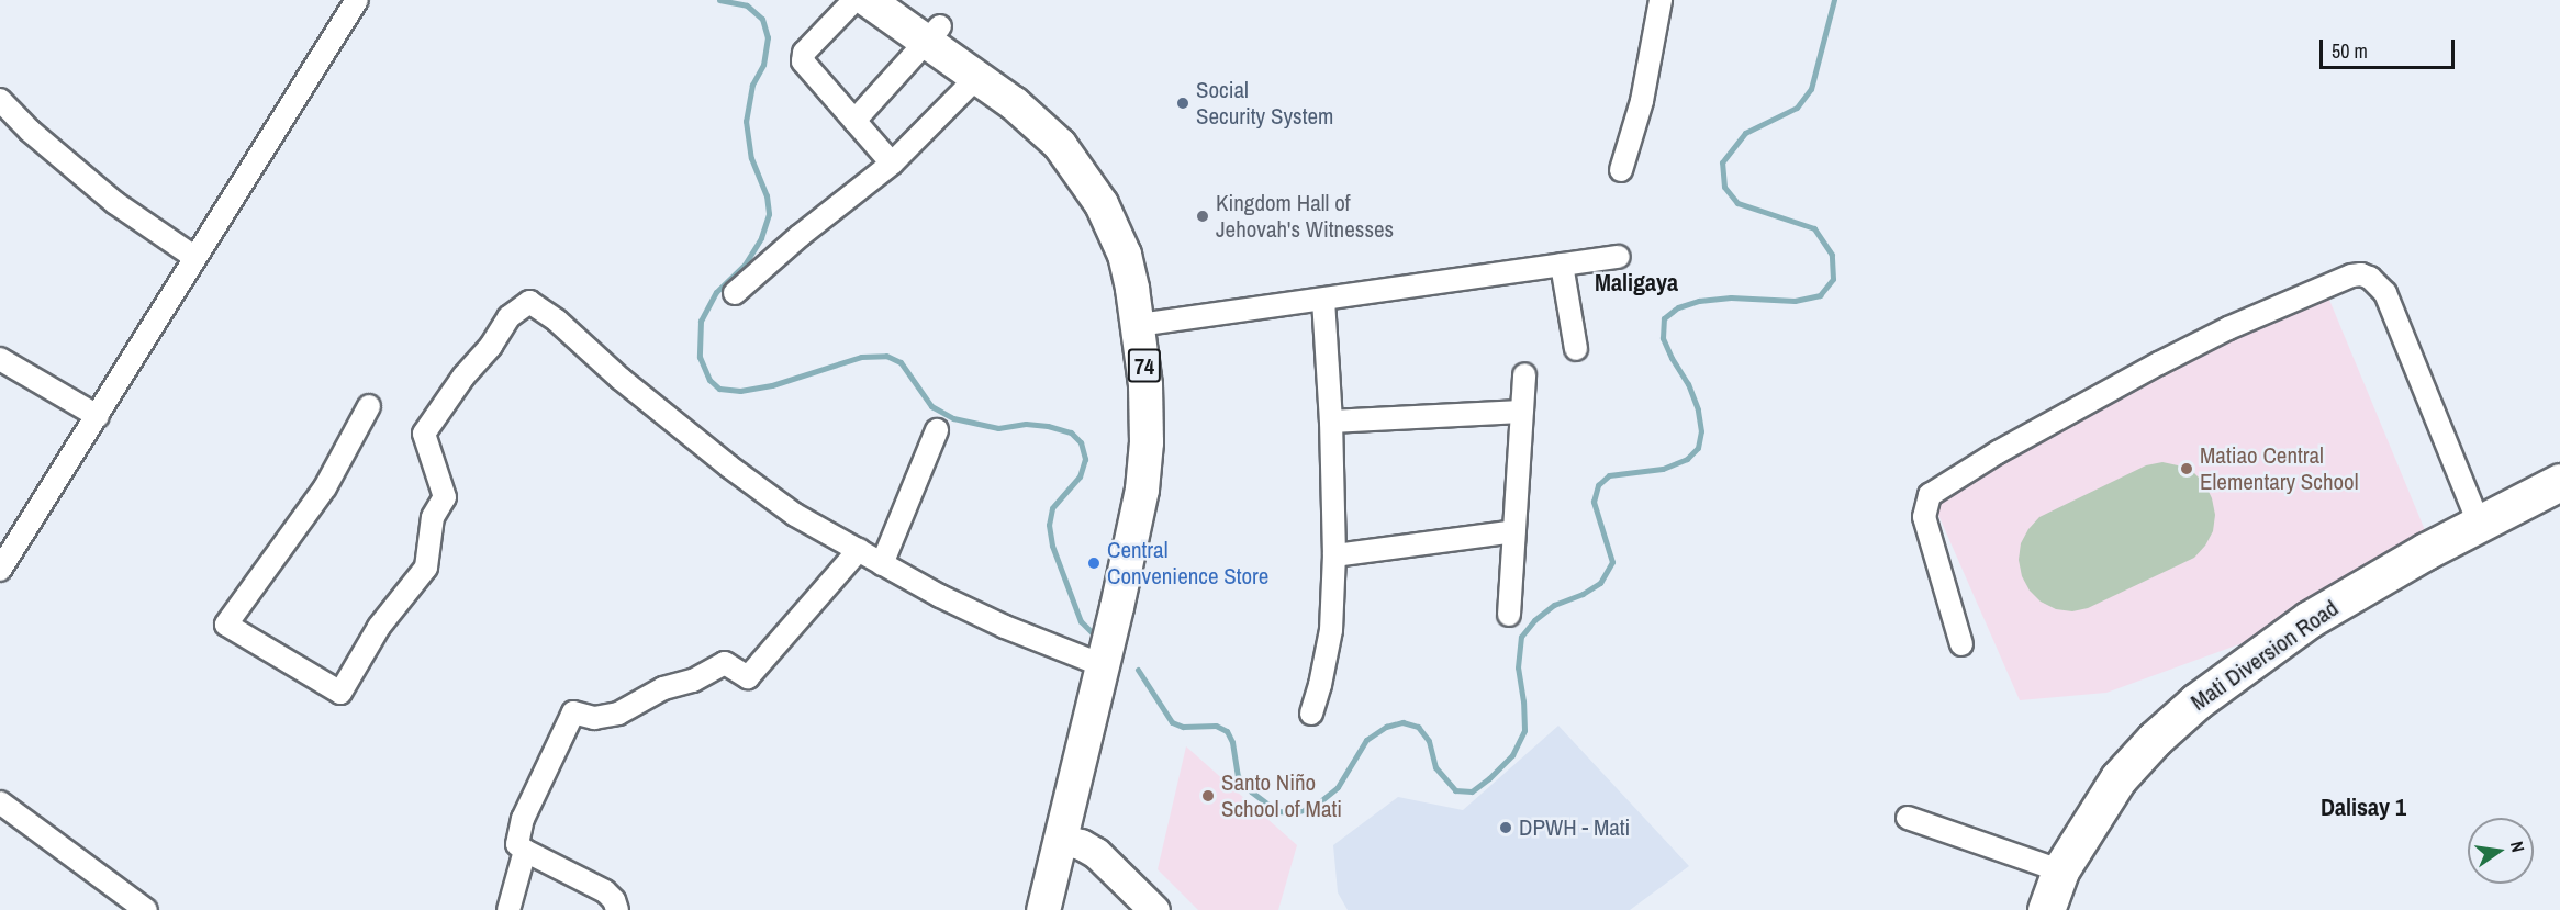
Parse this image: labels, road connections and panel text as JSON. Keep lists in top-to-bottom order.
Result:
{
  "streets": {
    "highway": ["Mati Diversion Road"],
    "main road": ["74"]
  },
  "districts": ["Maligaya", "Dalisay 1"],
  "places": [
    "Social Security System",
    "Kingdom Hall of Jehovah's Witnesses",
    "Matiao Central Elementary School",
    "Central Convenience Store",
    "Santo Niño School of Mati",
    "DPWH - Mati"
  ],
  "scale_bar": "50 m",
  "north": "right"
}
